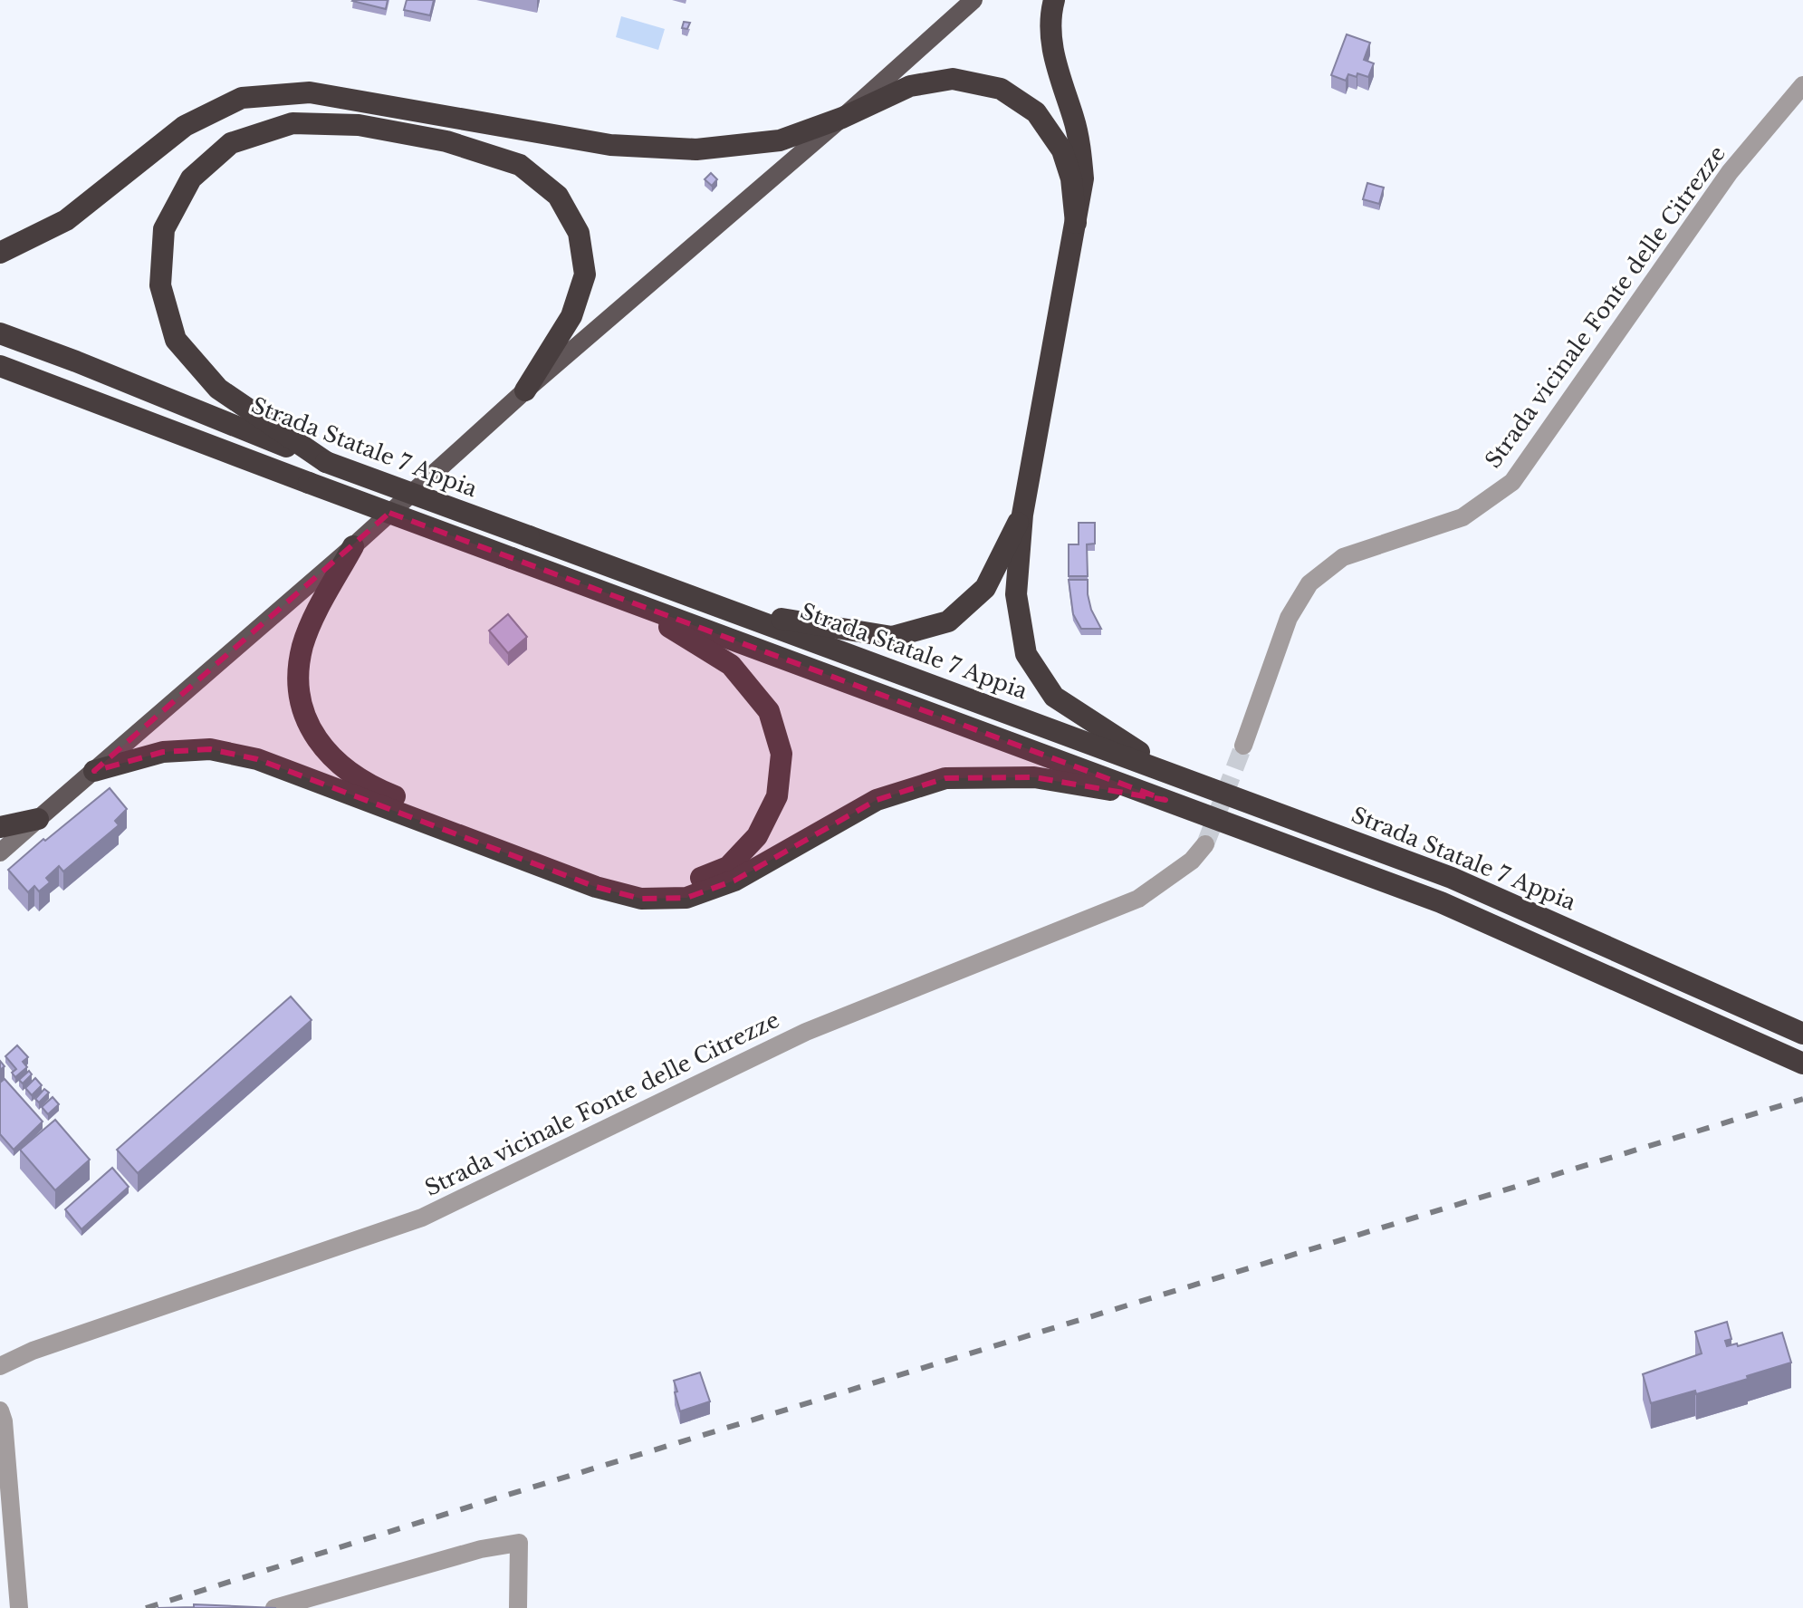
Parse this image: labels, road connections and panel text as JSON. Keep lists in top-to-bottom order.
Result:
{
  "streets": {
    "highway": ["Strada Statale 7 Appia"],
    "street": ["Strada vicinale Fonte delle Citrezze"]
  }
}
